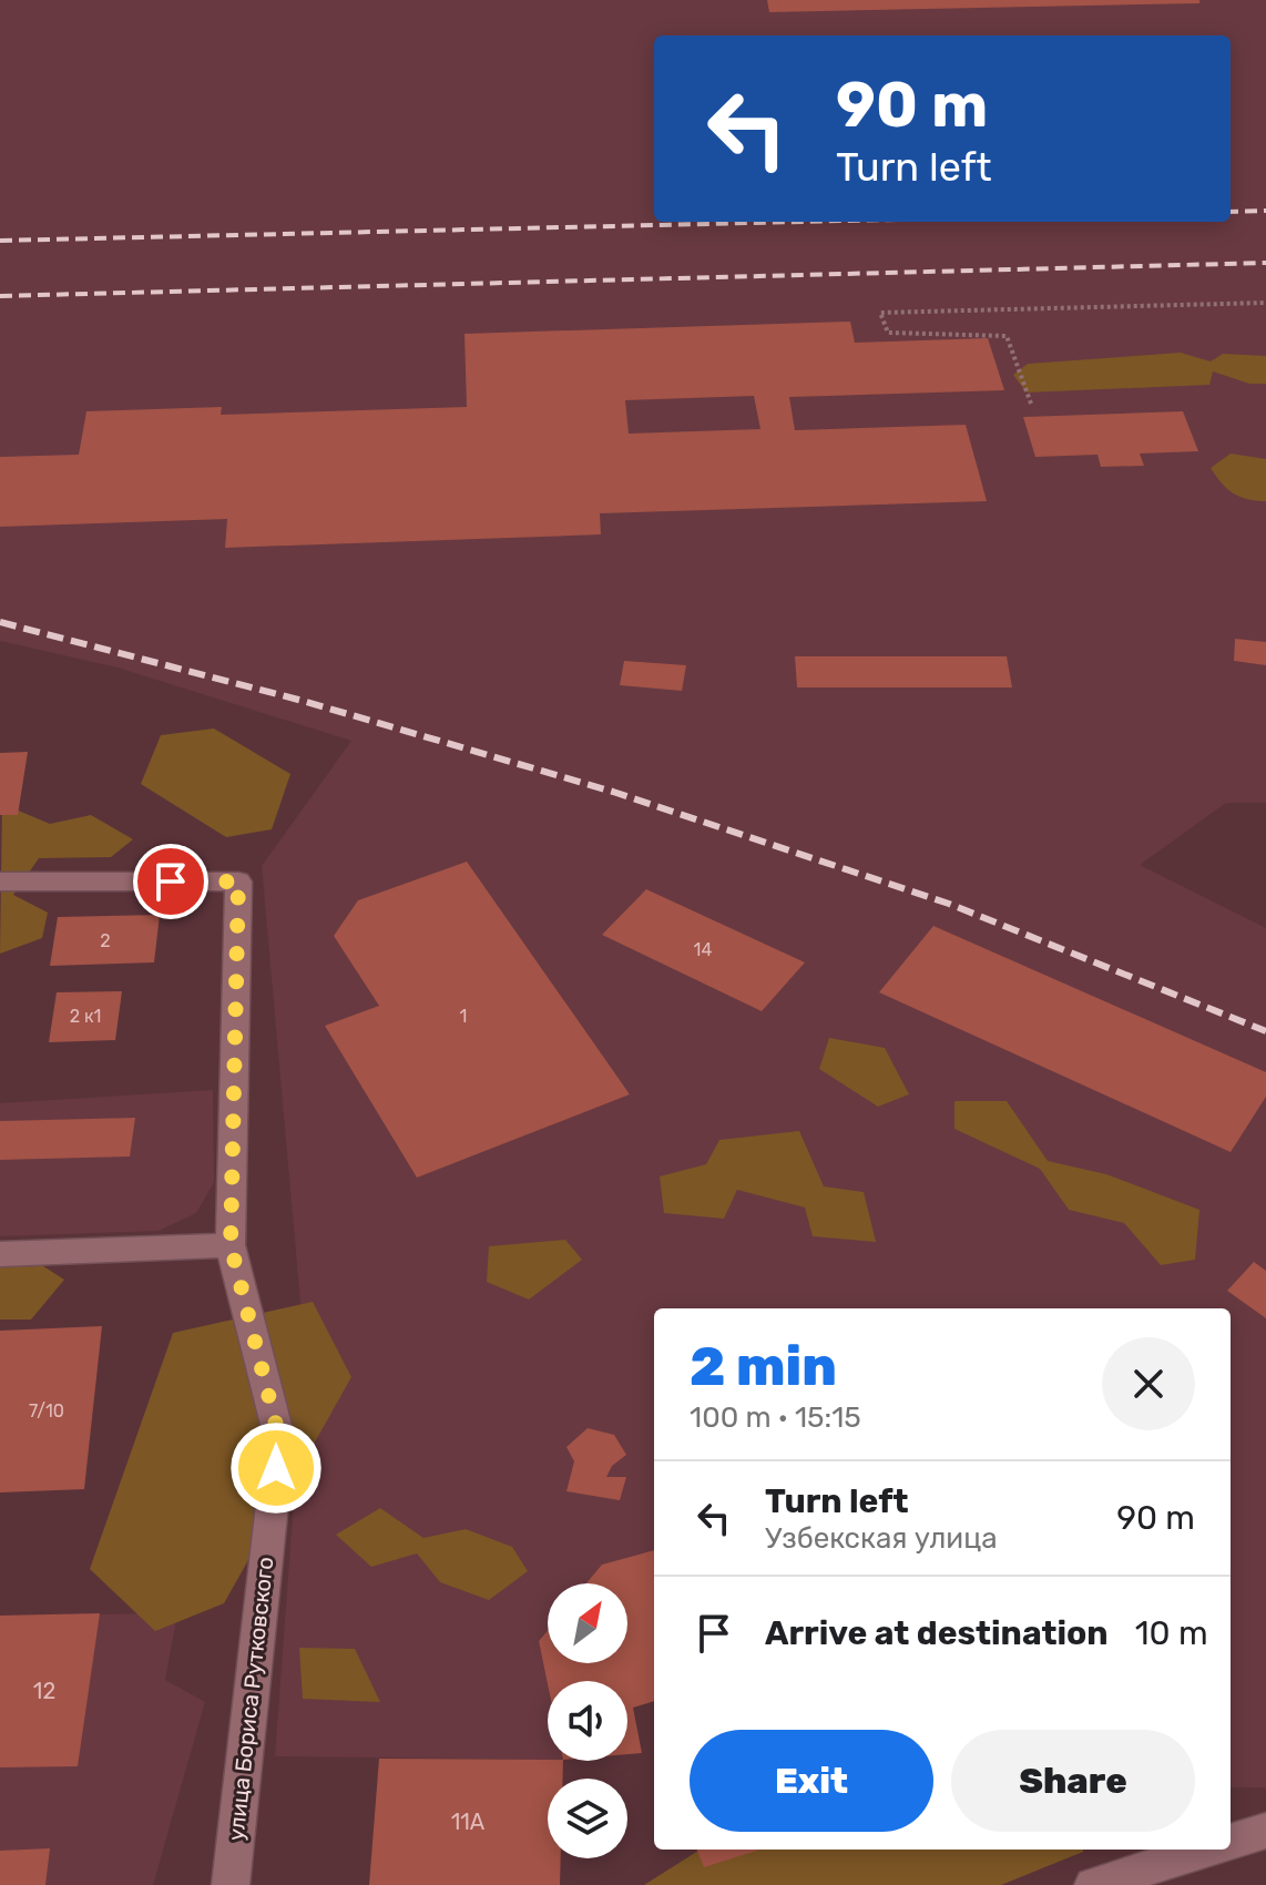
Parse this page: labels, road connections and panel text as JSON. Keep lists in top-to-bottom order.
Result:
{
  "streets": {
    "street": ["улица Бориса Рутковского"]
  },
  "house_numbers": [
    "2",
    "14",
    "2 к1",
    "1",
    "7/10",
    "12",
    "11А"
  ],
  "north": "top right",
  "page": {
    "turn": ["90 m", "Turn left"],
    "heading": ["2 min", "100 m · 15:15"],
    "list": [
      {
        "name": "Turn left",
        "note": "Узбекская улица",
        "value": "90 m"
      },
      {
        "name": "Arrive at destination",
        "value": "10 m"
      }
    ],
    "buttons": ["Exit", "Share"]
  }
}
